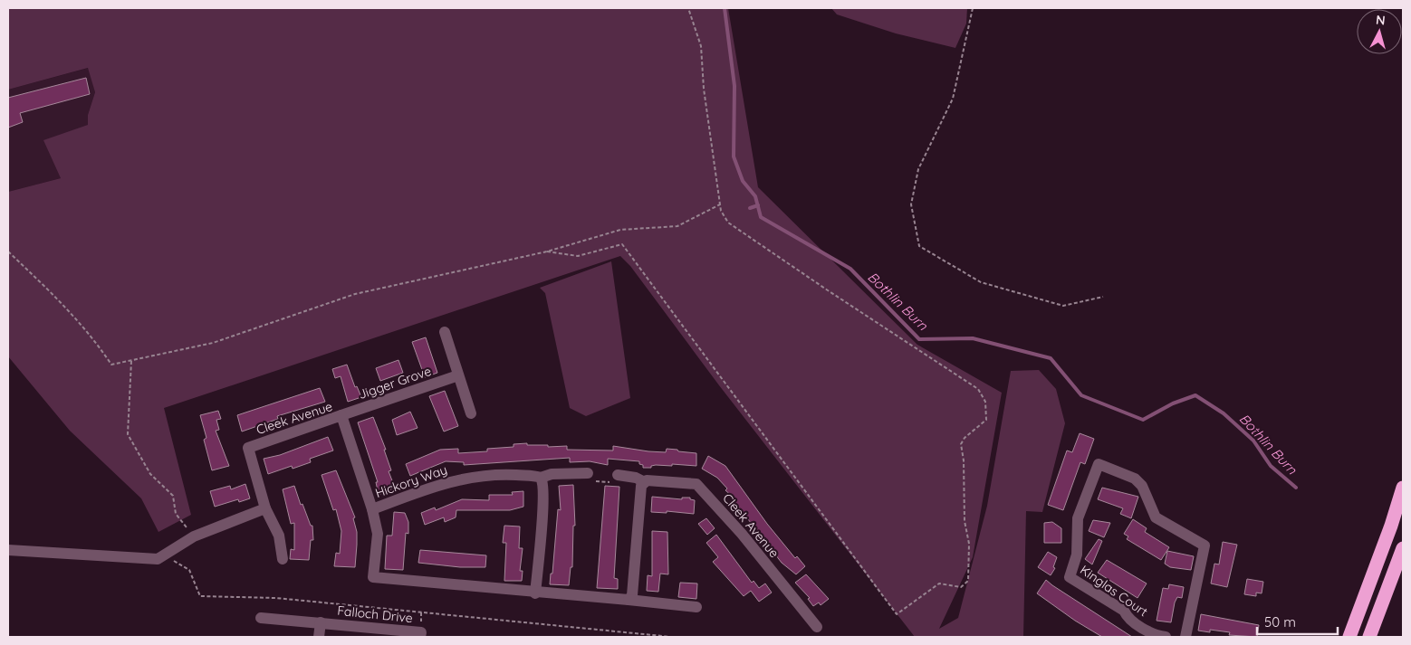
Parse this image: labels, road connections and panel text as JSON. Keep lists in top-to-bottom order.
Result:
{
  "streets": {
    "street": [
      "Jigger Grove",
      "Cleek Avenue",
      "Hickory Way",
      "Kinglas Court",
      "Falloch Drive"
    ]
  },
  "crossings": [
    ["Jigger Grove", "Cleek Avenue"],
    ["Cleek Avenue", "Hickory Way"]
  ],
  "water": ["Bothlin Burn"],
  "scale_bar": "50 m",
  "north": "top"
}
